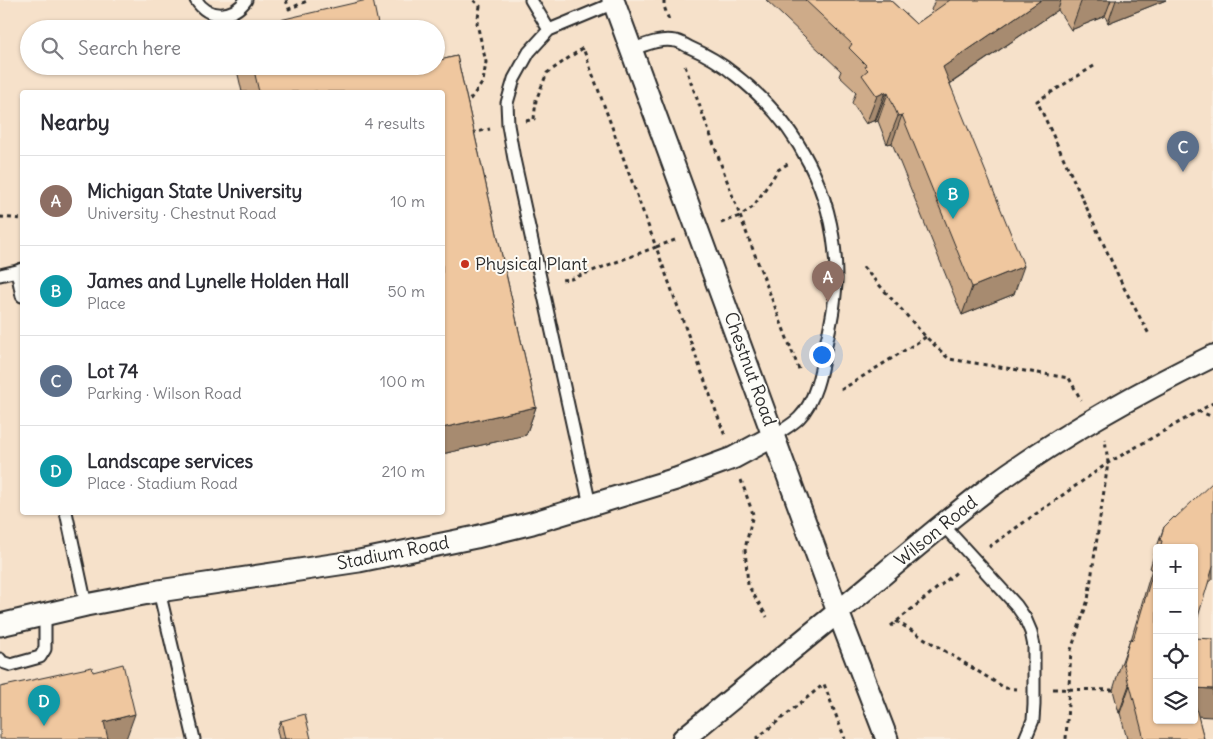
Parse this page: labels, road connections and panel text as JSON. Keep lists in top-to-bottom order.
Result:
{
  "streets": {
    "street": ["Chestnut Road", "Wilson Road", "Stadium Road"]
  },
  "crossings": [
    ["Chestnut Road", "Wilson Road"],
    ["Chestnut Road", "Stadium Road"]
  ],
  "places": ["Physical Plant"],
  "page": {
    "search": "Search here",
    "heading": ["Nearby", "4 results"],
    "pins": [
      "C",
      "B",
      "A",
      "D"
    ],
    "list": [
      {
        "mark": "A",
        "name": "Michigan State University",
        "note": "University · Chestnut Road",
        "value": "10 m"
      },
      {
        "mark": "B",
        "name": "James and Lynelle Holden Hall",
        "note": "Place",
        "value": "50 m"
      },
      {
        "mark": "C",
        "name": "Lot 74",
        "note": "Parking · Wilson Road",
        "value": "100 m"
      },
      {
        "mark": "D",
        "name": "Landscape services",
        "note": "Place · Stadium Road",
        "value": "210 m"
      }
    ],
    "map_buttons": ["+", "−"]
  }
}
